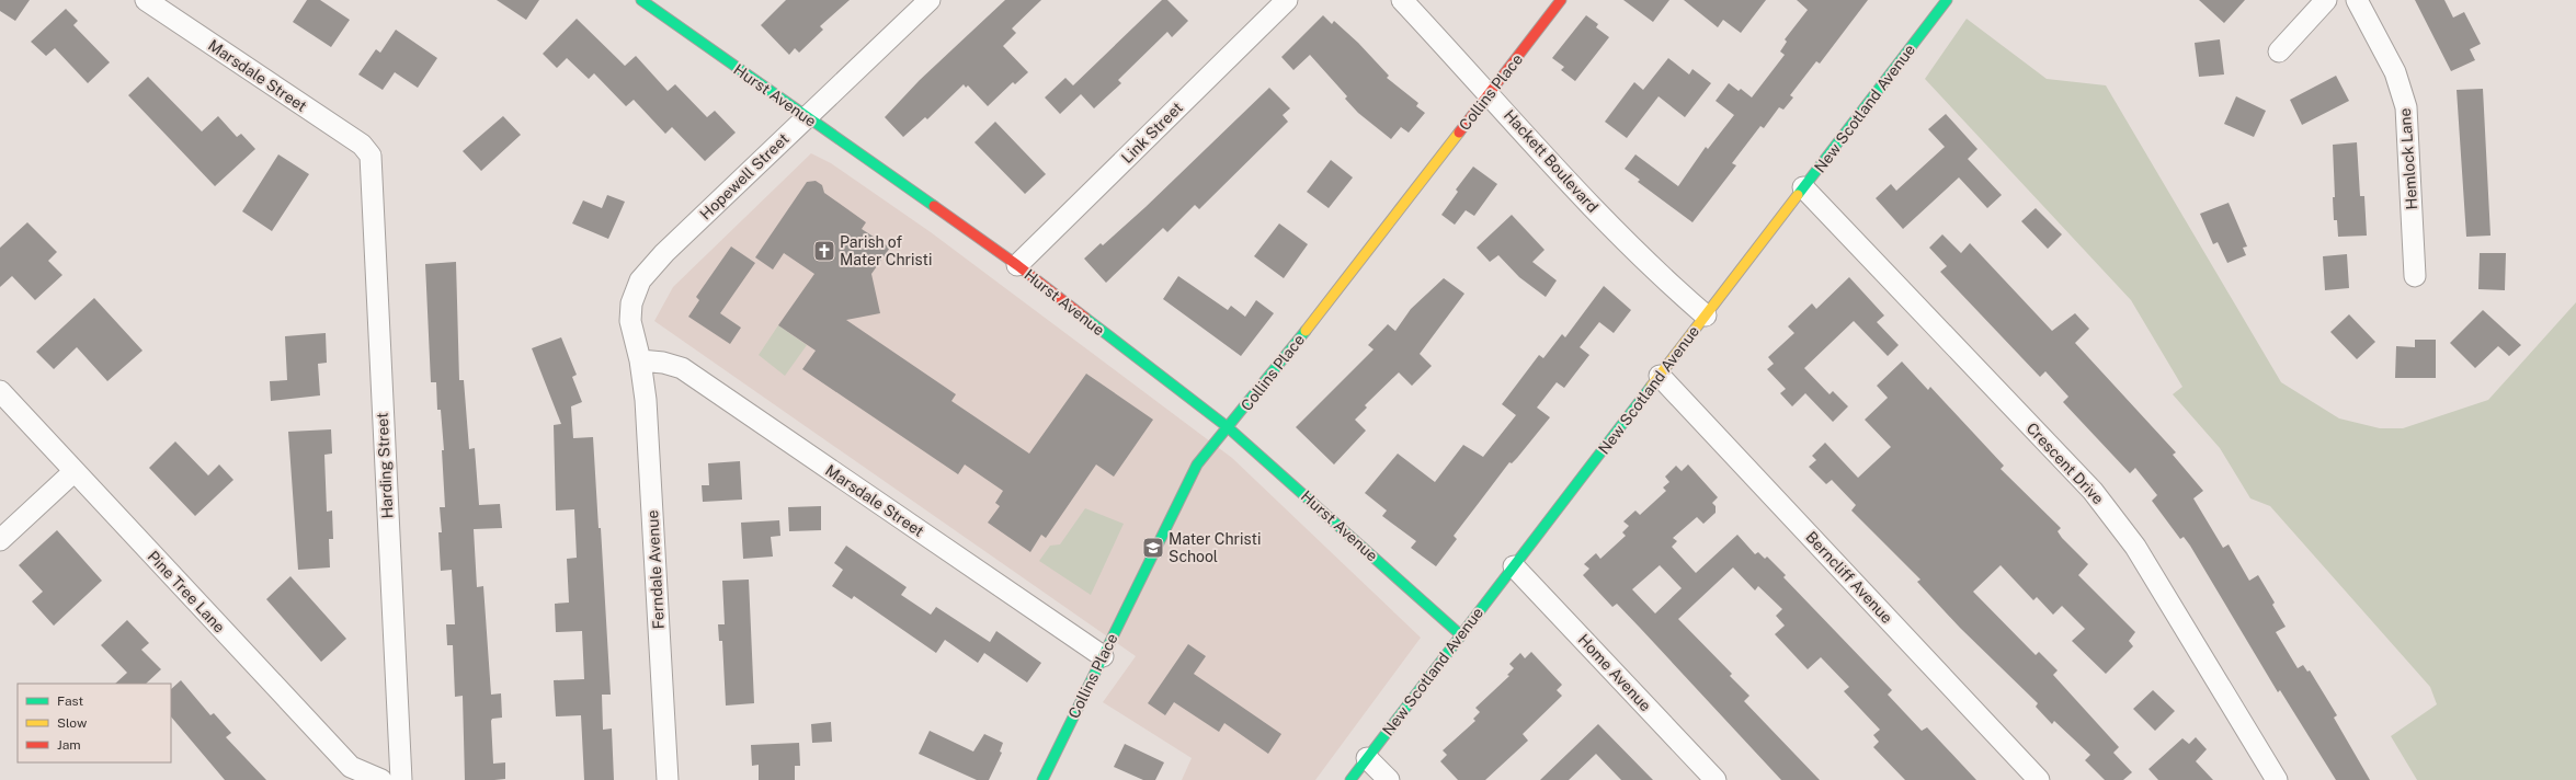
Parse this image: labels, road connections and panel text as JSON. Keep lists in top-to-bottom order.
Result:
{
  "streets": {
    "street": [
      "Marsdale Street",
      "Collins Place",
      "Hurst Avenue",
      "New Scotland Avenue",
      "Link Street",
      "Hemlock Lane",
      "Hackett Boulevard",
      "Hopewell Street",
      "Crescent Drive",
      "Harding Street",
      "Ferndale Avenue",
      "Berncliff Avenue",
      "Pine Tree Lane",
      "Home Avenue"
    ]
  },
  "crossings": [
    ["Marsdale Street", "Collins Place"],
    ["Marsdale Street", "Hopewell Street"],
    ["Marsdale Street", "Harding Street"],
    ["Marsdale Street", "Ferndale Avenue"],
    ["Collins Place", "Hurst Avenue"],
    ["Collins Place", "Hackett Boulevard"],
    ["Hurst Avenue", "New Scotland Avenue"],
    ["Hurst Avenue", "Link Street"],
    ["Hurst Avenue", "Hopewell Street"],
    ["New Scotland Avenue", "Hackett Boulevard"],
    ["New Scotland Avenue", "Crescent Drive"],
    ["New Scotland Avenue", "Berncliff Avenue"],
    ["New Scotland Avenue", "Home Avenue"],
    ["Hopewell Street", "Ferndale Avenue"]
  ],
  "places": {
    "church": ["Parish of Mater Christi"],
    "school or university": ["Mater Christi School"]
  },
  "legend": ["Fast", "Slow", "Jam"]
}
